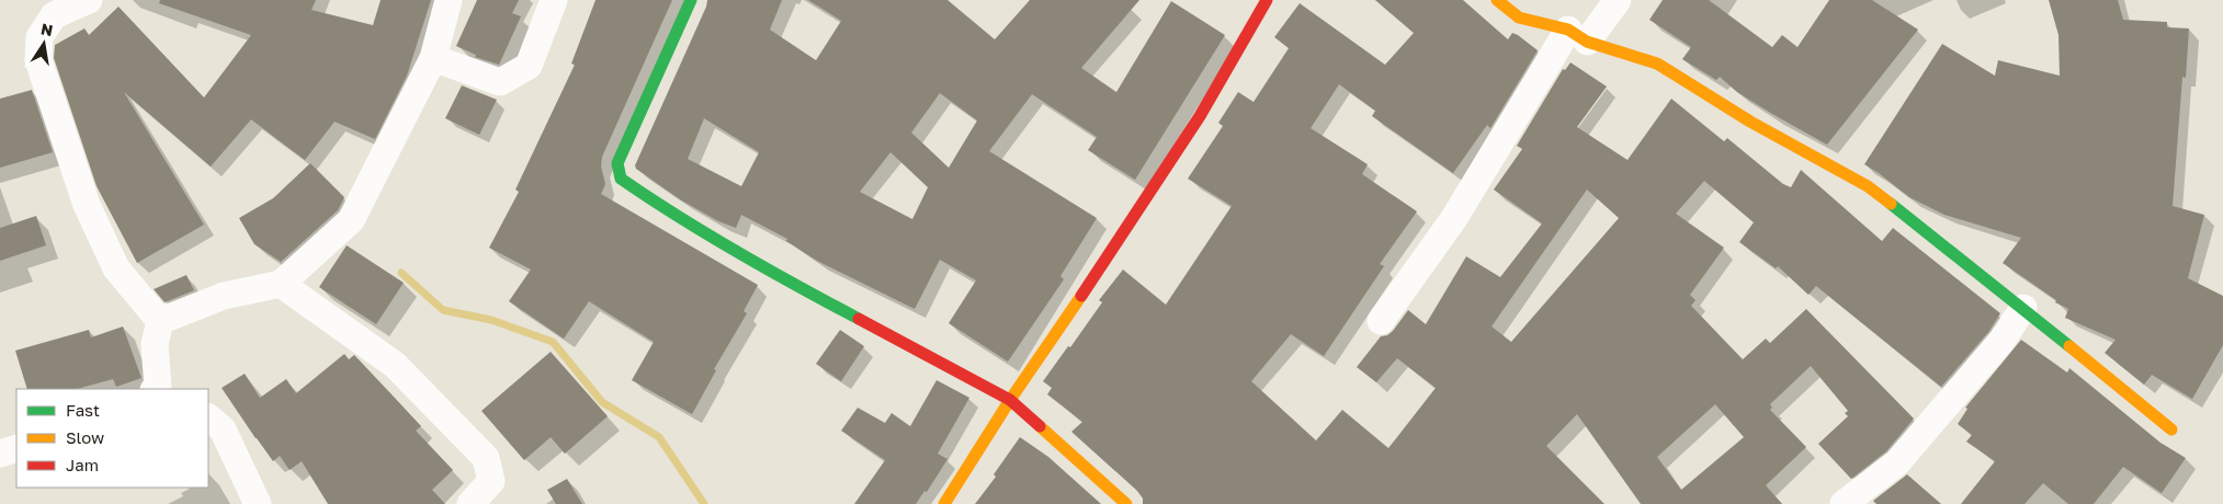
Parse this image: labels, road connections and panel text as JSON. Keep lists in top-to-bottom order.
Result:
{
  "legend": ["Fast", "Slow", "Jam"],
  "north": "top"
}
